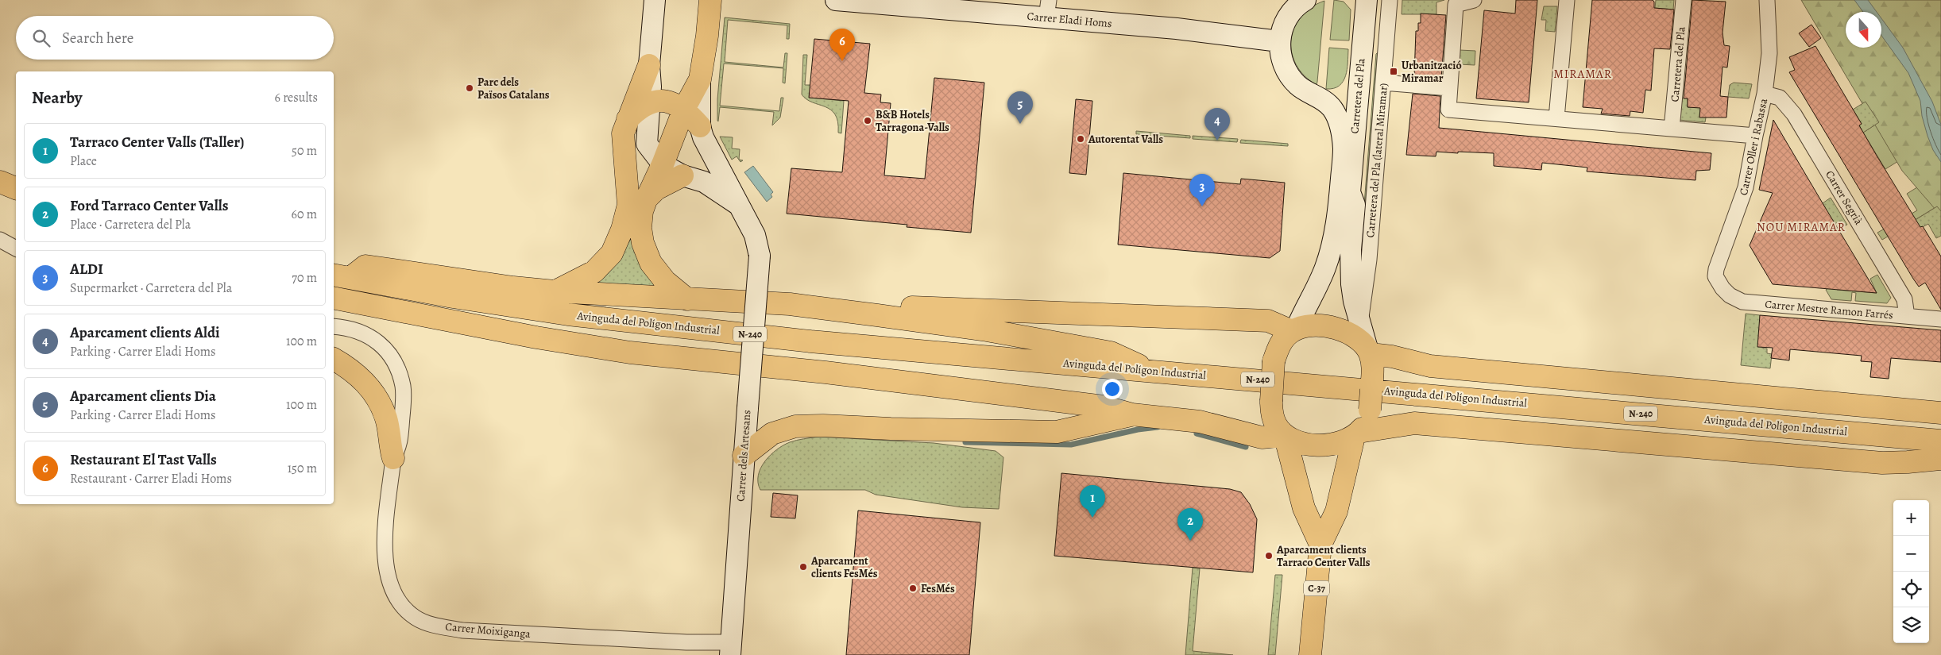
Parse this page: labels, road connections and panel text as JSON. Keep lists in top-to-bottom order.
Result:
{
  "streets": {
    "main road": ["Avinguda del Polígon Industrial", "N-240", "C-37"],
    "street": [
      "Carrer Eladi Homs",
      "Carretera del Pla",
      "Carrer Oller i Rabassa",
      "Carretera del Pla (lateral Miramar)",
      "Carrer Segrià",
      "Carrer Mestre Ramon Farrés",
      "Carrer dels Artesans",
      "Carrer Moixiganga"
    ]
  },
  "crossings": [
    ["Carrer Oller i Rabassa", "Carrer Segrià"],
    ["Carrer Oller i Rabassa", "Carrer Mestre Ramon Farrés"],
    ["Carrer Segrià", "Carrer Mestre Ramon Farrés"],
    ["Carrer dels Artesans", "Carrer Moixiganga"]
  ],
  "districts": ["MIRAMAR", "NOU MIRAMAR"],
  "places": {
    "transit": ["Urbanització Miramar"],
    "other": [
      "Parc dels Països Catalans",
      "B&B Hotels Tarragona-Valls",
      "Autorentat Valls",
      "Aparcament clients Tarraco Center Valls",
      "Aparcament clients FesMés",
      "FesMés"
    ]
  },
  "north": "bottom",
  "page": {
    "search": "Search here",
    "pins": [
      "6",
      "5",
      "4",
      "3",
      "1",
      "2"
    ],
    "heading": ["Nearby", "6 results"],
    "list": [
      {
        "mark": "1",
        "name": "Tarraco Center Valls (Taller)",
        "note": "Place",
        "value": "50 m"
      },
      {
        "mark": "2",
        "name": "Ford Tarraco Center Valls",
        "note": "Place · Carretera del Pla",
        "value": "60 m"
      },
      {
        "mark": "3",
        "name": "ALDI",
        "note": "Supermarket · Carretera del Pla",
        "value": "70 m"
      },
      {
        "mark": "4",
        "name": "Aparcament clients Aldi",
        "note": "Parking · Carrer Eladi Homs",
        "value": "100 m"
      },
      {
        "mark": "5",
        "name": "Aparcament clients Dia",
        "note": "Parking · Carrer Eladi Homs",
        "value": "100 m"
      },
      {
        "mark": "6",
        "name": "Restaurant El Tast Valls",
        "note": "Restaurant · Carrer Eladi Homs",
        "value": "150 m"
      }
    ],
    "map_buttons": ["+", "−"]
  }
}
